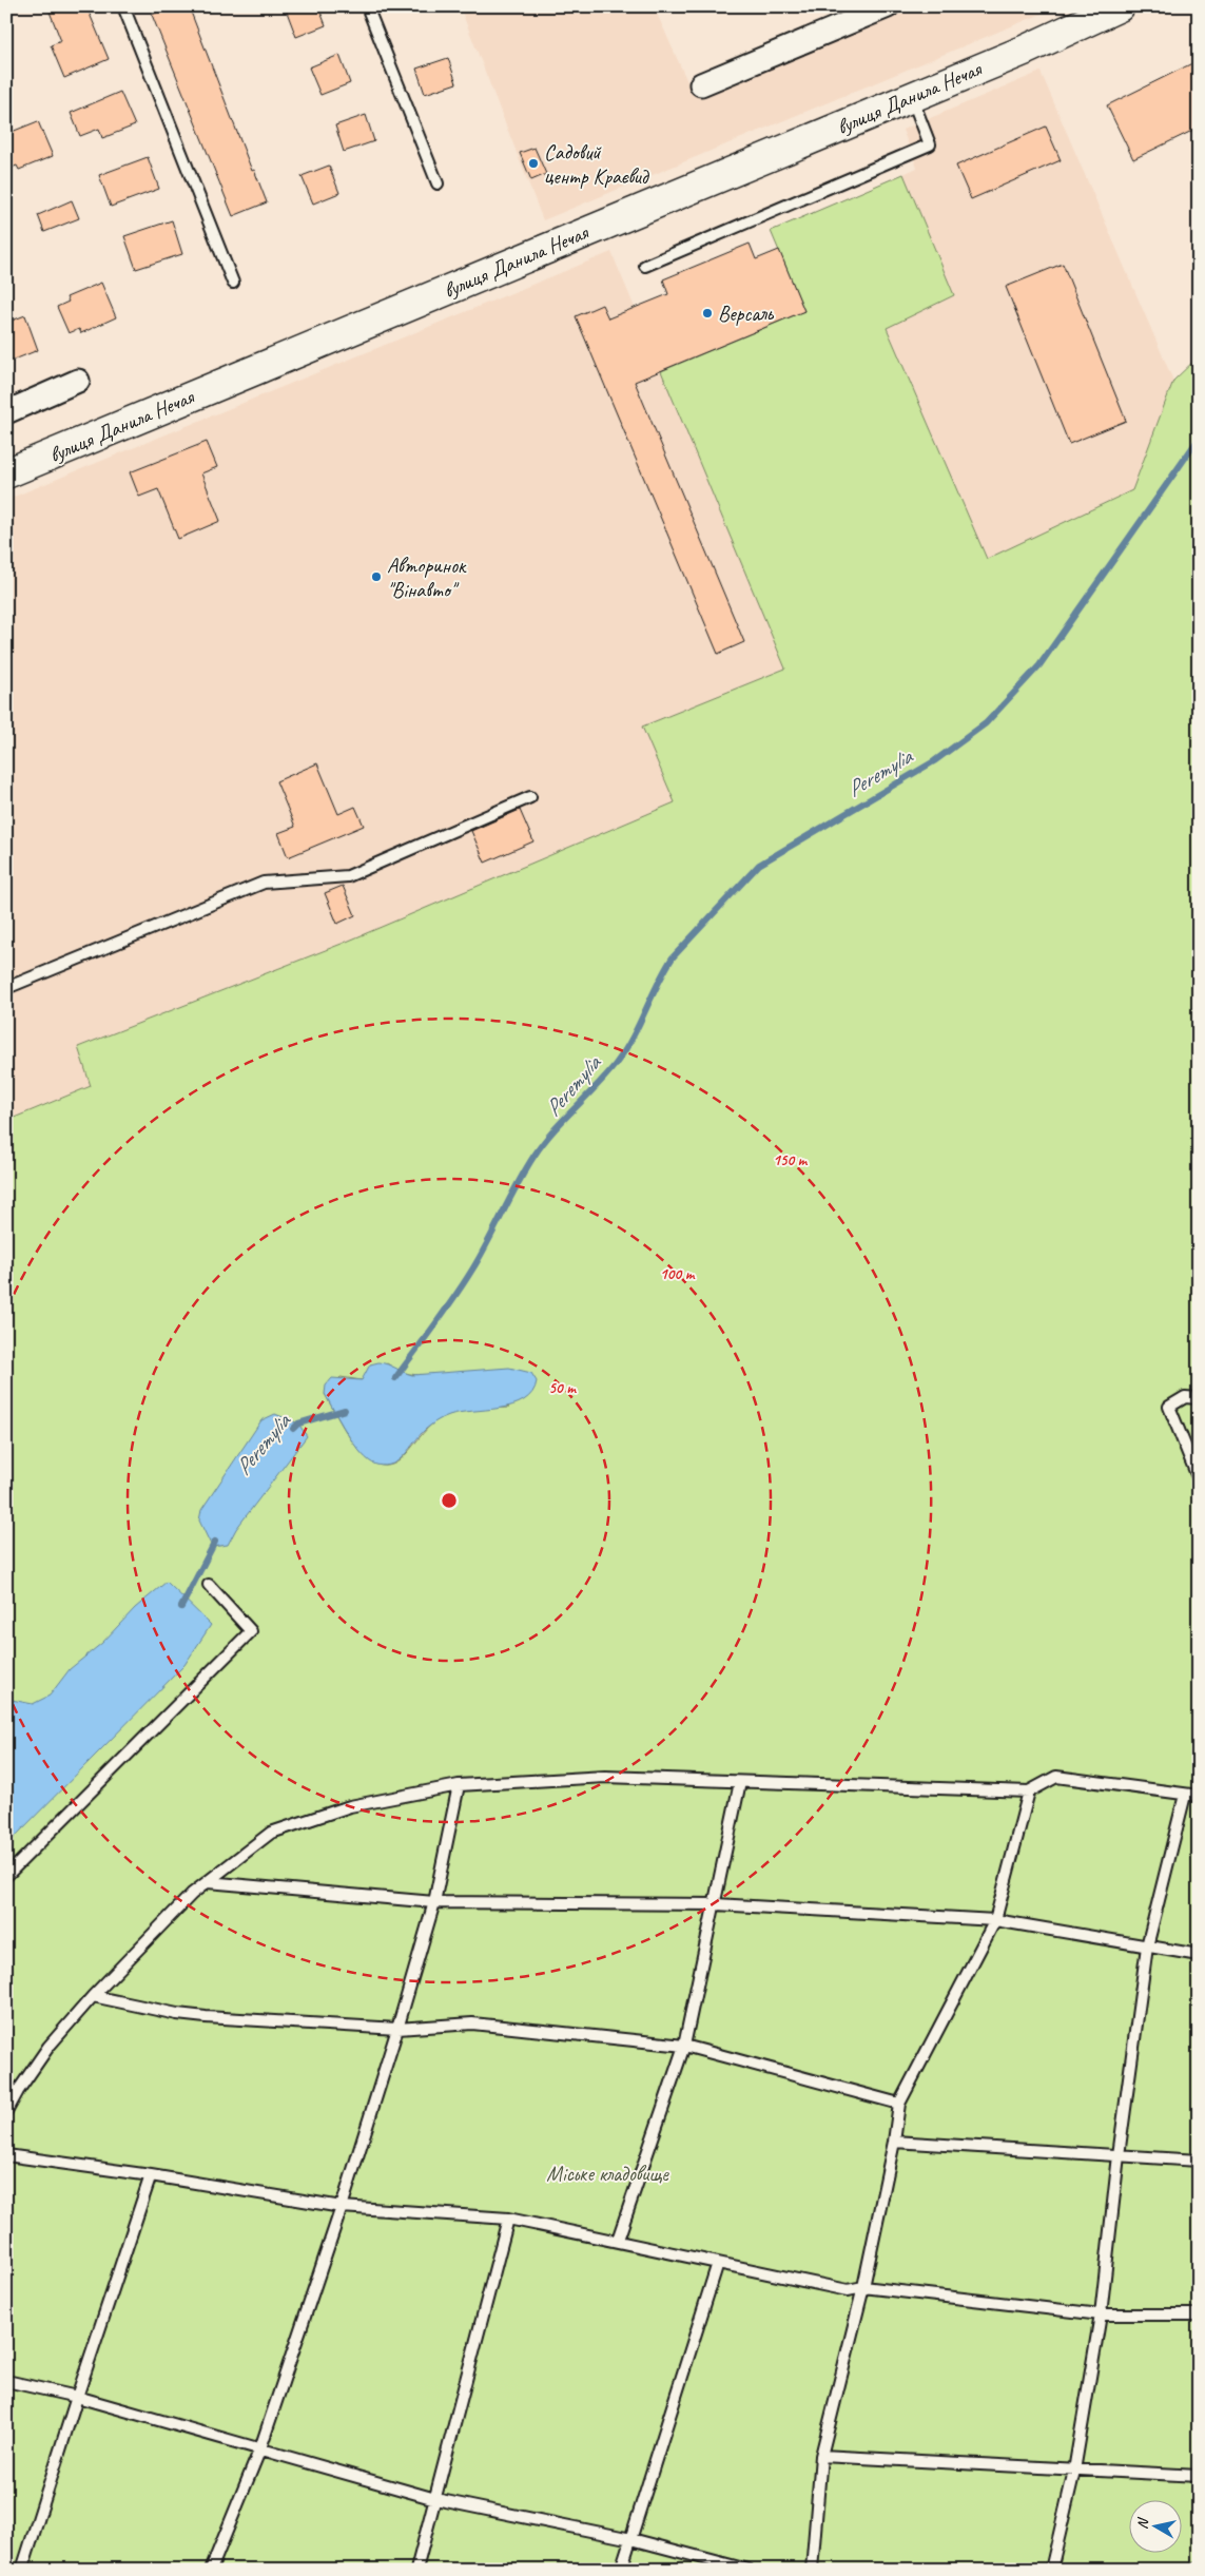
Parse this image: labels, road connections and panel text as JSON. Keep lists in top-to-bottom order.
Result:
{
  "streets": {
    "main road": ["вулиця Данила Нечая"]
  },
  "water": ["Peremylia"],
  "parks": ["Міське кладовище"],
  "places": ["Садовий центр Краєвид", "Версаль", "Авторинок \"Вінавто\""],
  "north": "left",
  "rings": ["150 m", "100 m", "50 m"]
}
